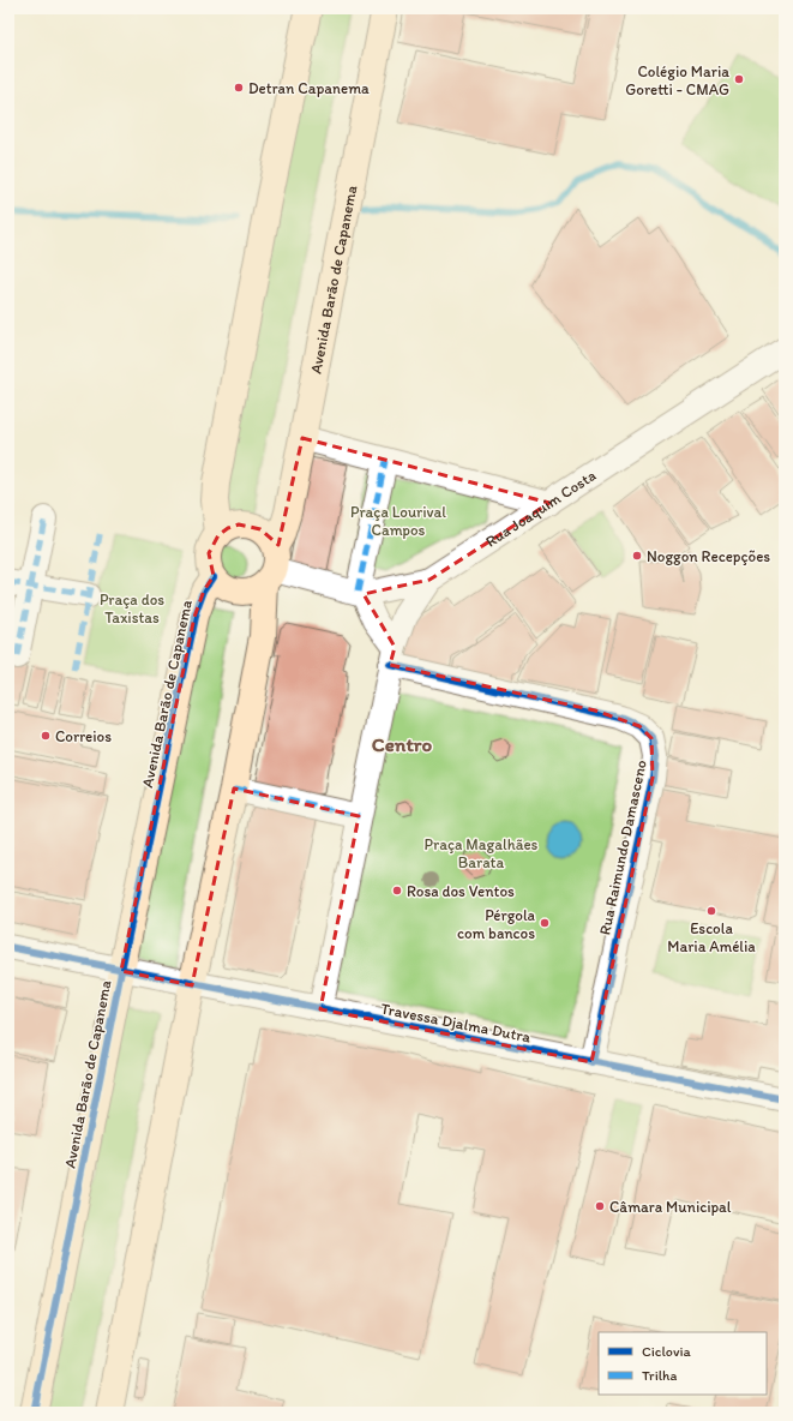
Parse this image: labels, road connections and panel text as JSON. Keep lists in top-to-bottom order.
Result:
{
  "streets": {
    "street": [
      "Avenida Barão de Capanema",
      "Rua Joaquim Costa",
      "Rua Raimundo Damasceno",
      "Travessa Djalma Dutra"
    ]
  },
  "crossings": [
    ["Avenida Barão de Capanema", "Rua Joaquim Costa"],
    ["Avenida Barão de Capanema", "Travessa Djalma Dutra"],
    ["Rua Raimundo Damasceno", "Travessa Djalma Dutra"]
  ],
  "districts": ["Centro"],
  "parks": ["Praça Lourival Campos", "Praça dos Taxistas", "Praça Magalhães Barata"],
  "places": [
    "Colégio Maria Goretti - CMAG",
    "Detran Capanema",
    "Noggon Recepções",
    "Correios",
    "Rosa dos Ventos",
    "Escola Maria Amélia",
    "Pérgola com bancos",
    "Câmara Municipal"
  ],
  "legend": ["Ciclovia", "Trilha"]
}
